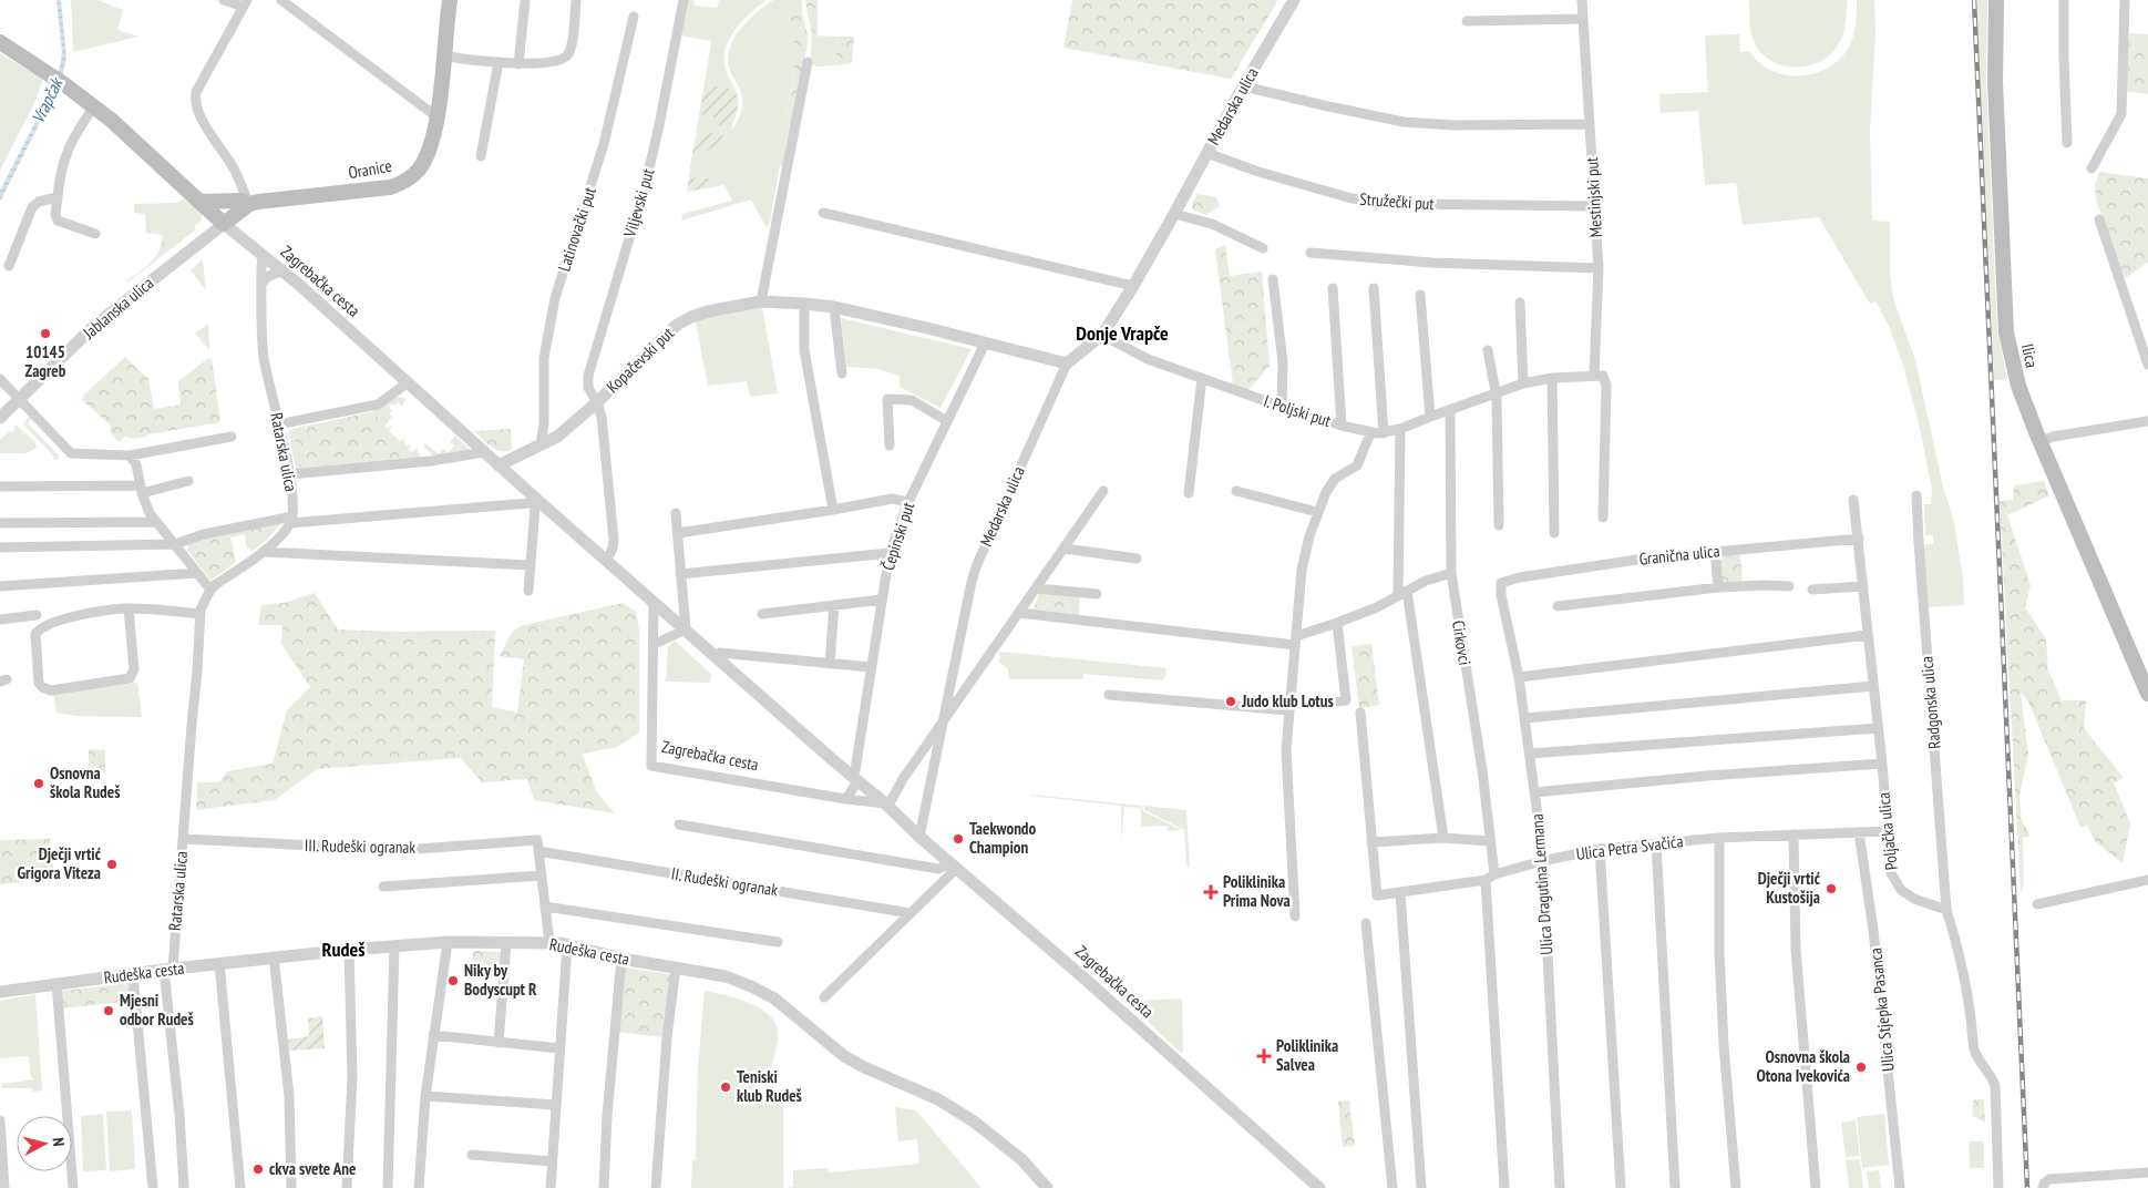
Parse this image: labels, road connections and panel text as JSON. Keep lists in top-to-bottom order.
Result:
{
  "streets": {
    "main road": ["Oranice", "Zagrebačka cesta", "Ilica"],
    "street": [
      "Medarska ulica",
      "Mestinjski put",
      "Stružečki put",
      "Viljevski put",
      "Latinovački put",
      "Jablanska ulica",
      "Kopačevski put",
      "I. Poljski put",
      "Ratarska ulica",
      "Čepinski put",
      "Granična ulica",
      "Cirkovci",
      "Radgonska ulica",
      "Poljačka ulica",
      "III. Rudeški ogranak",
      "Ulica Petra Svačića",
      "II. Rudeški ogranak",
      "Ulica Dragutina Lermana",
      "Rudeška cesta",
      "Ulica Stjepka Pasanca"
    ]
  },
  "crossings": [
    ["Medarska ulica", "Stružečki put"],
    ["Medarska ulica", "Zagrebačka cesta"],
    ["Medarska ulica", "Kopačevski put"],
    ["Medarska ulica", "I. Poljski put"],
    ["Oranice", "Zagrebačka cesta"],
    ["Oranice", "Jablanska ulica"],
    ["Mestinjski put", "Stružečki put"],
    ["Mestinjski put", "I. Poljski put"],
    ["Viljevski put", "Kopačevski put"],
    ["Latinovački put", "Kopačevski put"],
    ["Zagrebačka cesta", "Jablanska ulica"],
    ["Zagrebačka cesta", "Kopačevski put"],
    ["Zagrebačka cesta", "Ratarska ulica"],
    ["Zagrebačka cesta", "Čepinski put"],
    ["Kopačevski put", "Čepinski put"],
    ["I. Poljski put", "Cirkovci"],
    ["Ratarska ulica", "III. Rudeški ogranak"],
    ["Ratarska ulica", "Rudeška cesta"],
    ["Granična ulica", "Poljačka ulica"],
    ["Granična ulica", "Ulica Dragutina Lermana"],
    ["Cirkovci", "Ulica Petra Svačića"],
    ["Radgonska ulica", "Poljačka ulica"],
    ["Poljačka ulica", "Ulica Petra Svačića"],
    ["III. Rudeški ogranak", "II. Rudeški ogranak"],
    ["Ulica Petra Svačića", "Ulica Dragutina Lermana"],
    ["Ulica Petra Svačića", "Ulica Stjepka Pasanca"]
  ],
  "districts": ["Donje Vrapče", "Rudeš"],
  "water": ["Vrapčak"],
  "places": {
    "other": [
      "10145 Zagreb",
      "Judo klub Lotus",
      "Osnovna škola Rudeš",
      "Taekwondo Champion",
      "Dječji vrtić Grigora Viteza",
      "Dječji vrtić Kustošija",
      "Niky by Bodyscupt R",
      "Mjesni odbor Rudeš",
      "Osnovna škola Otona Ivekovića",
      "Teniski klub Rudeš",
      "ckva svete Ane"
    ],
    "health": ["Poliklinika Prima Nova", "Poliklinika Salvea"]
  },
  "north": "right"
}
